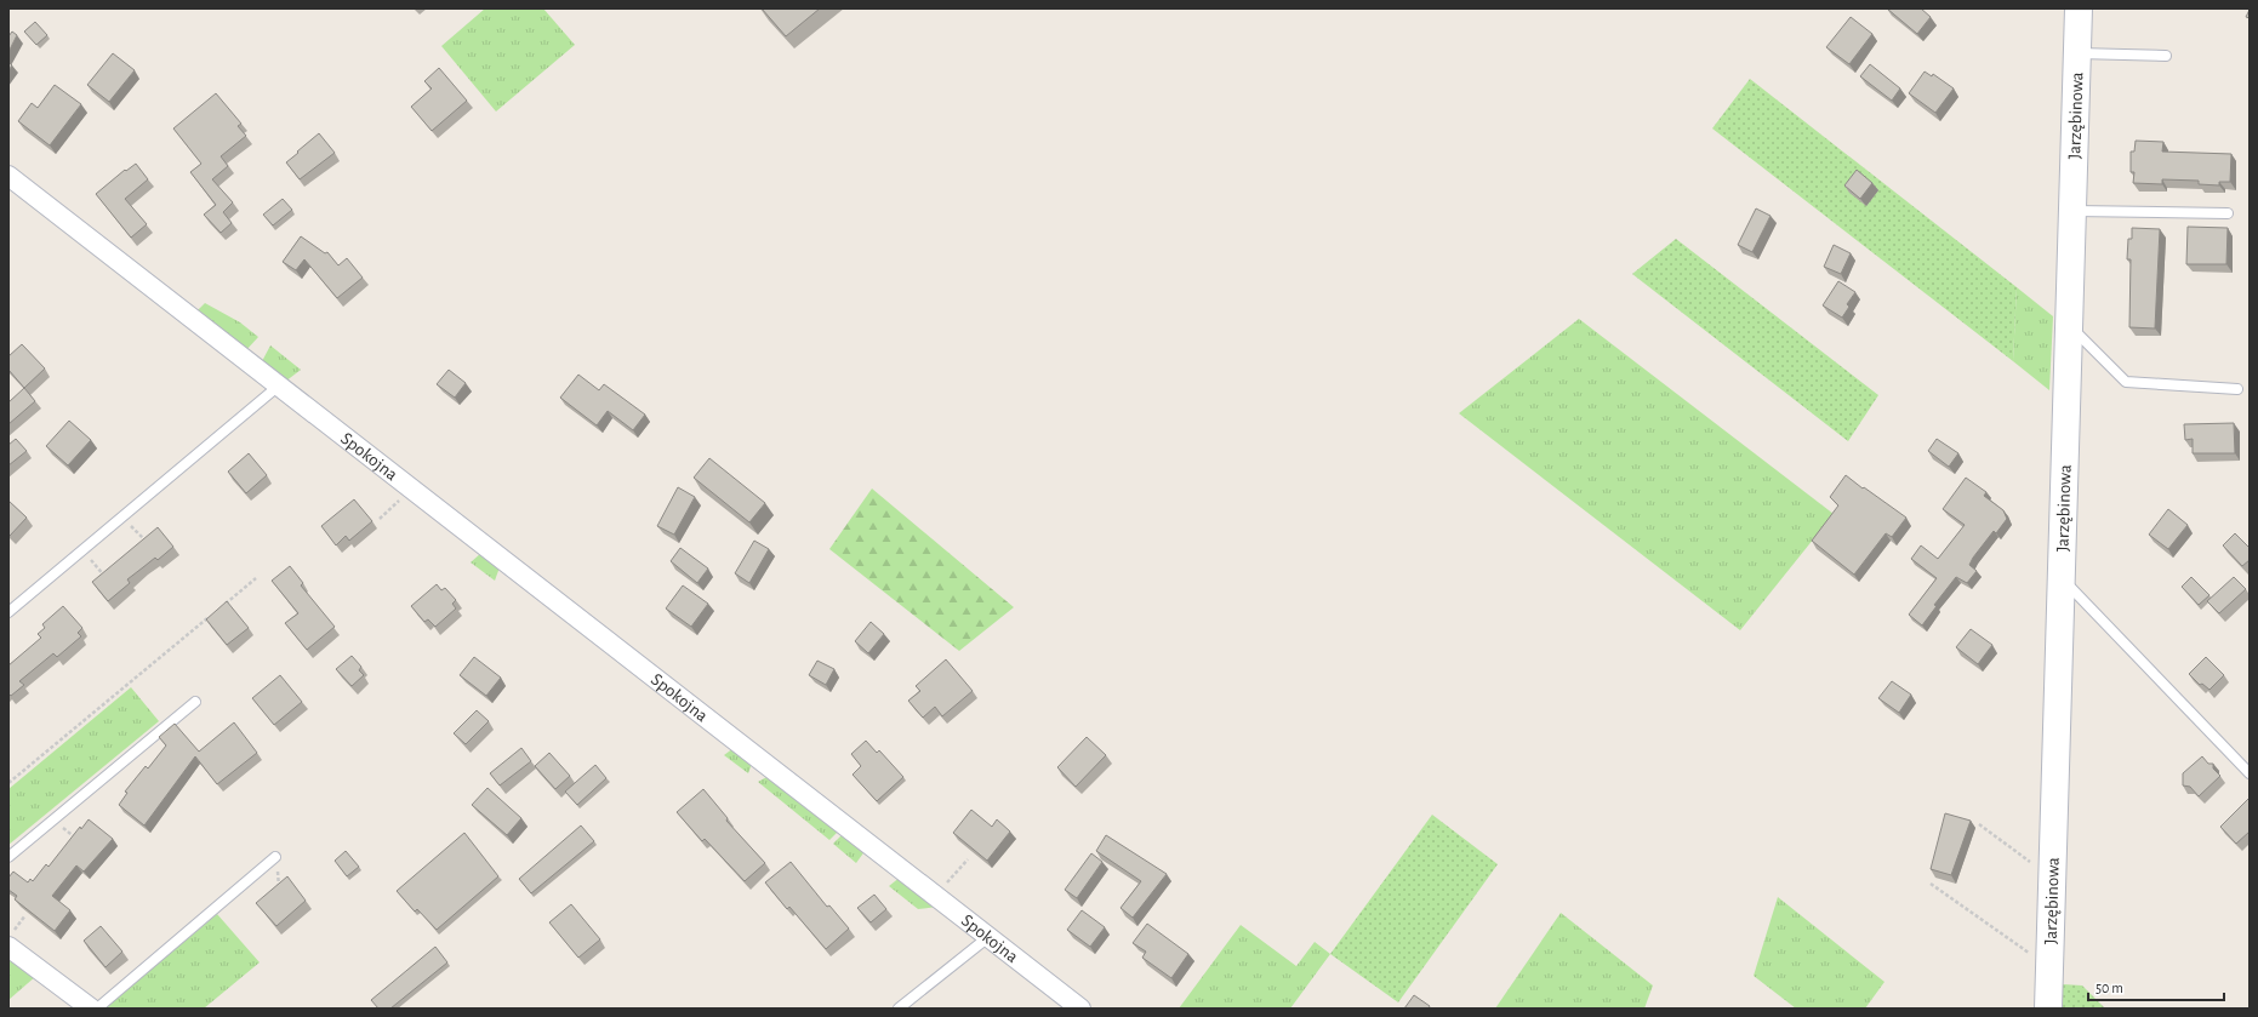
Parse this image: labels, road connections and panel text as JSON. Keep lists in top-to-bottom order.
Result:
{
  "streets": {
    "street": ["Jarzębinowa", "Spokojna"]
  },
  "scale_bar": "50 m"
}
